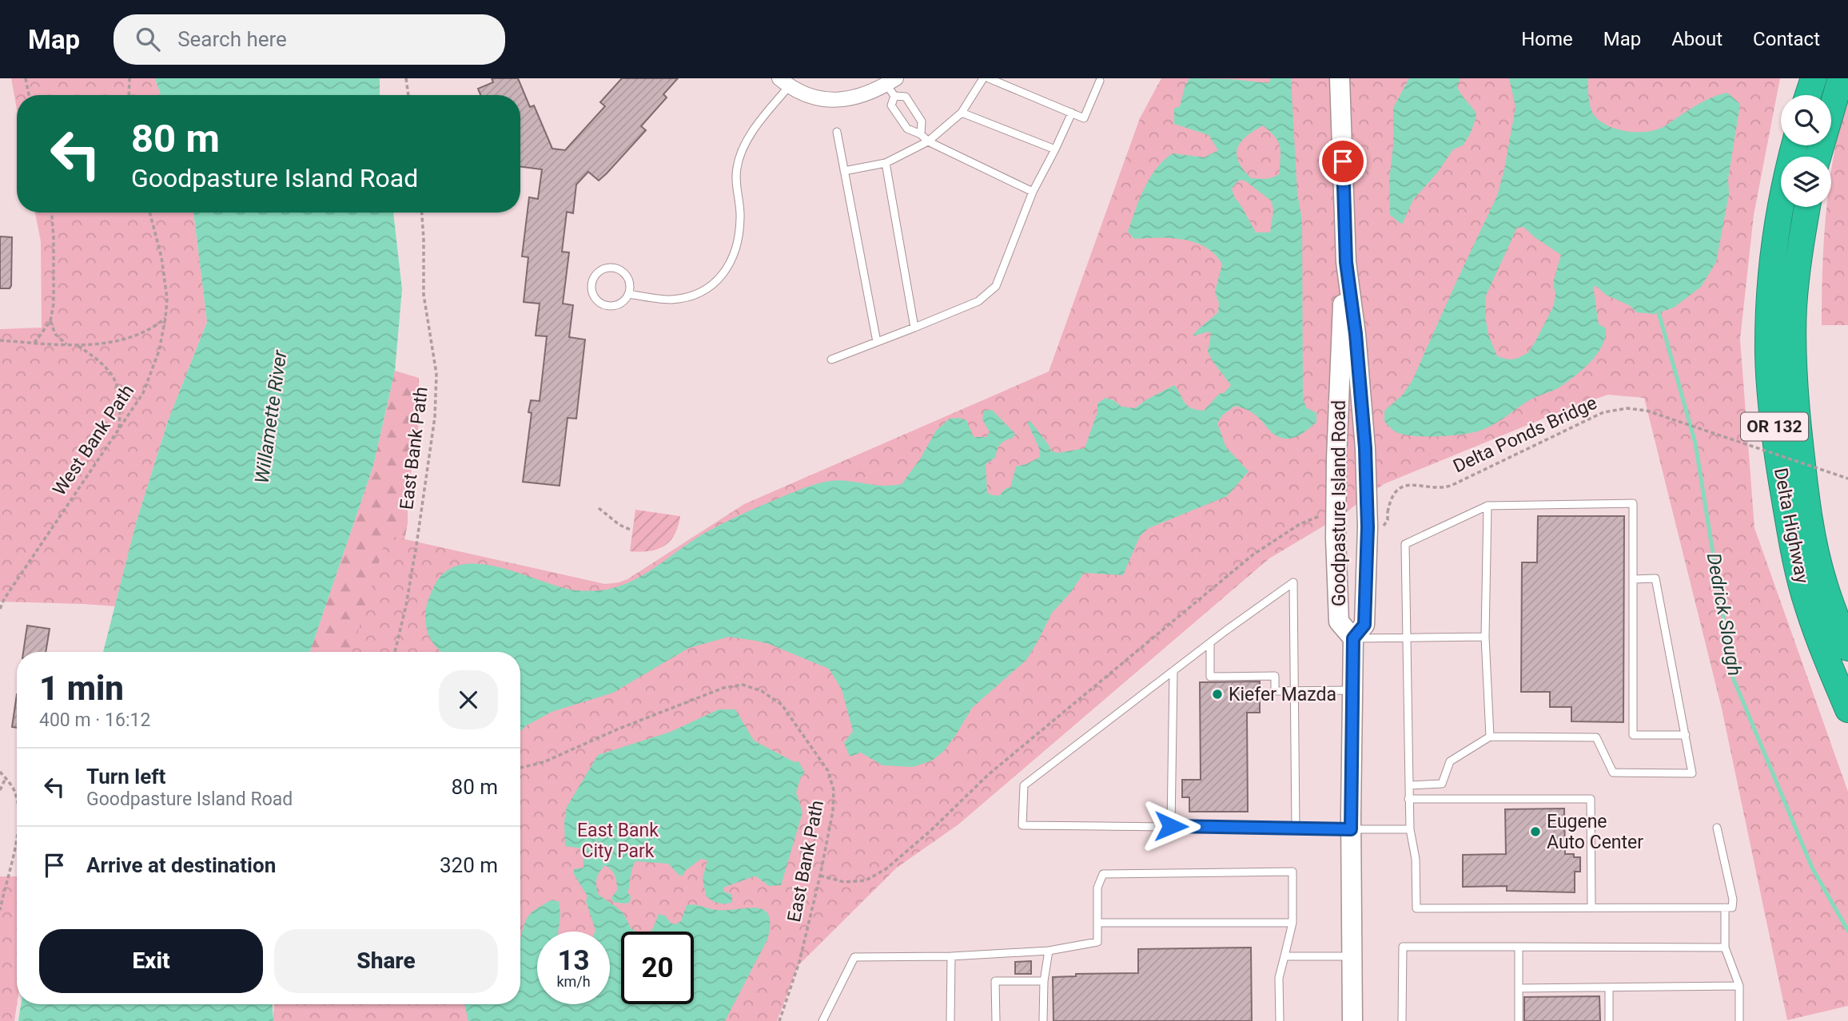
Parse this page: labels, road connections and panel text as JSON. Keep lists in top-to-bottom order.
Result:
{
  "streets": {
    "highway": ["OR 132", "Delta Highway"],
    "main road": ["Goodpasture Island Road"],
    "path": ["Delta Ponds Bridge", "West Bank Path", "East Bank Path"]
  },
  "water": ["Willamette River", "Dedrick Slough"],
  "parks": ["East Bank City Park"],
  "places": ["Kiefer Mazda", "Eugene Auto Center"],
  "page": {
    "header": "Map",
    "search": "Search here",
    "nav": [
      "Home",
      "Map",
      "About",
      "Contact"
    ],
    "turn": ["80 m", "Goodpasture Island Road"],
    "heading": ["1 min", "400 m · 16:12"],
    "list": [
      {
        "name": "Turn left",
        "note": "Goodpasture Island Road",
        "value": "80 m"
      },
      {
        "name": "Arrive at destination",
        "value": "320 m"
      }
    ],
    "buttons": ["Exit", "Share"],
    "speed": "13 km/h",
    "limit": "20"
  }
}
